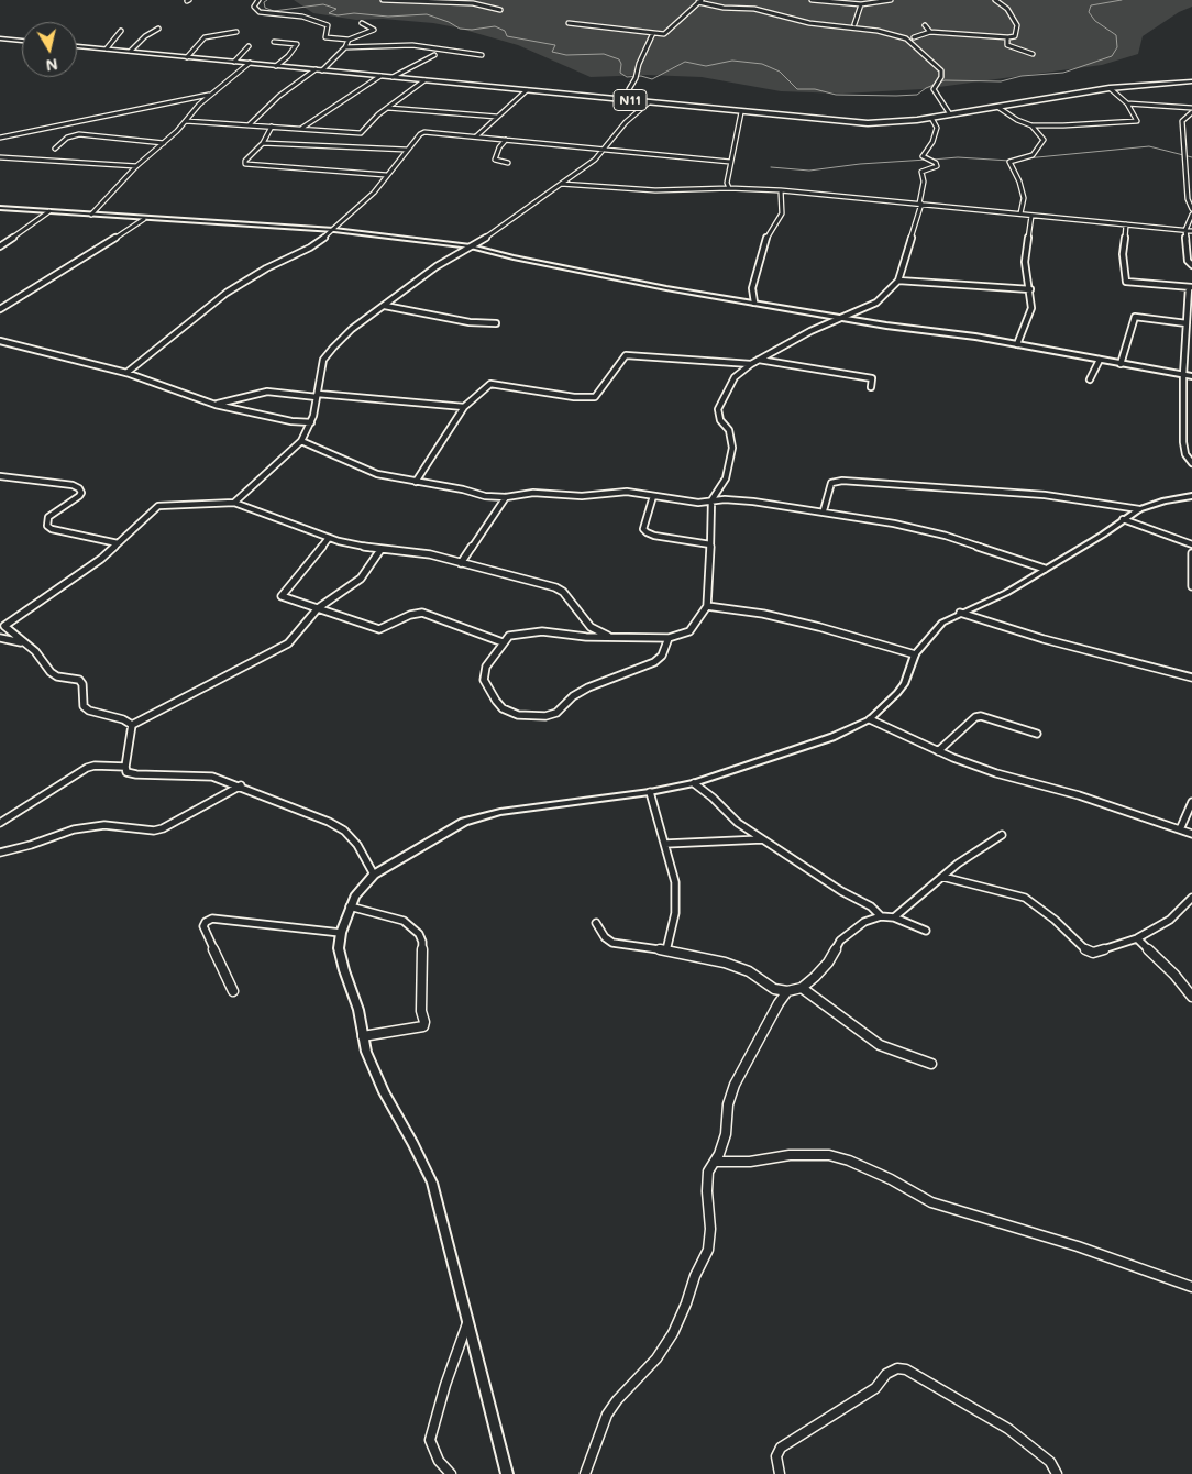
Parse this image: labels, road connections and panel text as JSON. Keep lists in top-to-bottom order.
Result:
{
  "streets": {
    "highway": ["N11"]
  },
  "north": "bottom"
}
